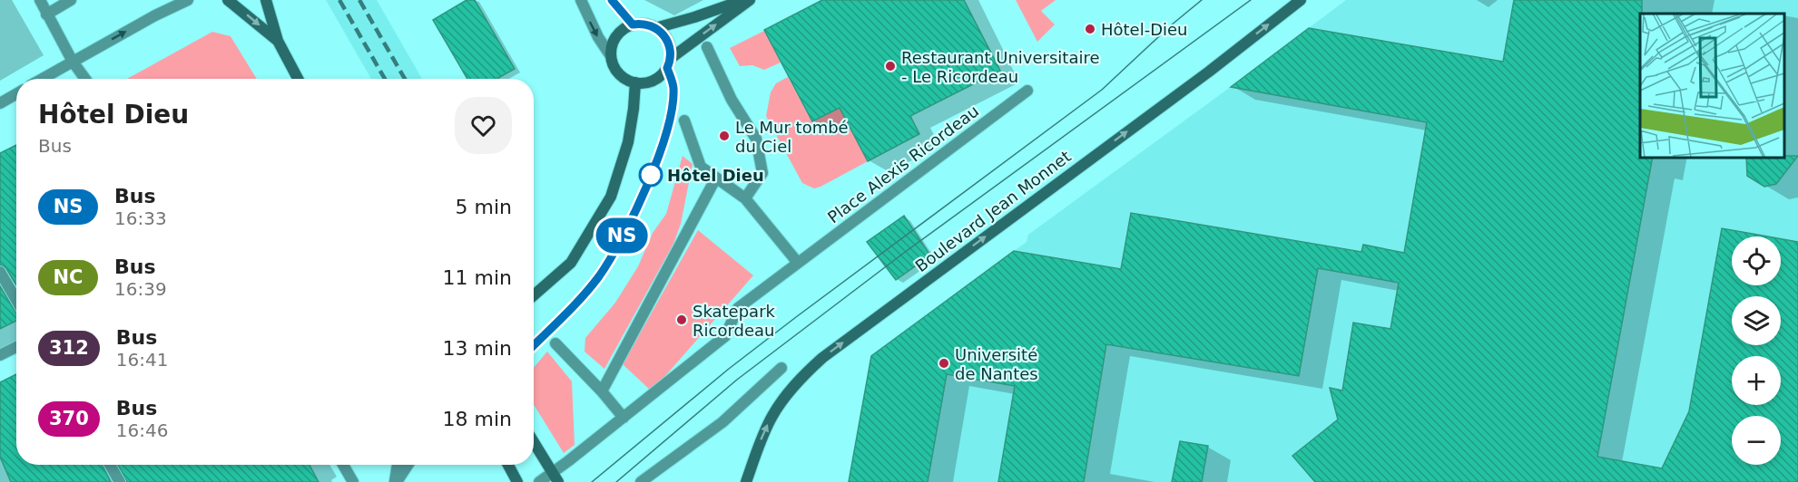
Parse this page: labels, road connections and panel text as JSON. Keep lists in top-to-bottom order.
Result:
{
  "streets": {
    "main road": ["Boulevard Jean Monnet"],
    "street": ["Place Alexis Ricordeau"]
  },
  "one_way": ["Boulevard Jean Monnet"],
  "places": [
    "Hôtel-Dieu",
    "Restaurant Universitaire - Le Ricordeau",
    "Le Mur tombé du Ciel",
    "Hôtel Dieu",
    "Skatepark Ricordeau",
    "Université de Nantes"
  ],
  "lines": ["bus line NS"],
  "page": {
    "on_map": "NS",
    "heading": ["Hôtel Dieu", "Bus"],
    "list": [
      {
        "mark": "NS",
        "name": "Bus",
        "note": "16:33",
        "value": "5 min"
      },
      {
        "mark": "NC",
        "name": "Bus",
        "note": "16:39",
        "value": "11 min"
      },
      {
        "mark": "312",
        "name": "Bus",
        "note": "16:41",
        "value": "13 min"
      },
      {
        "mark": "370",
        "name": "Bus",
        "note": "16:46",
        "value": "18 min"
      }
    ],
    "map_buttons": ["+", "−"]
  }
}
